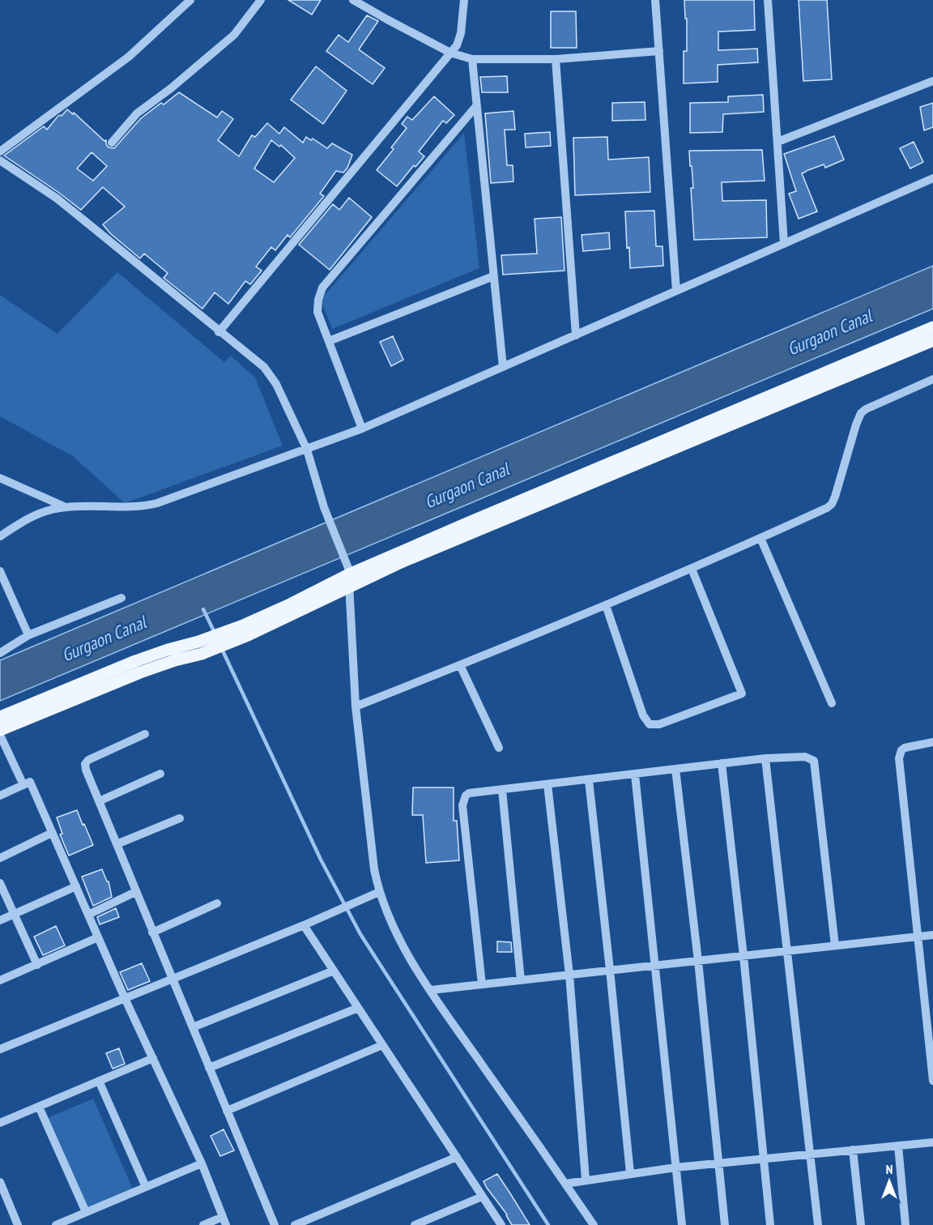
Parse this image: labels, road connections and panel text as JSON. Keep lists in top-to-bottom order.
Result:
{
  "water": ["Gurgaon Canal"],
  "north": "top"
}
